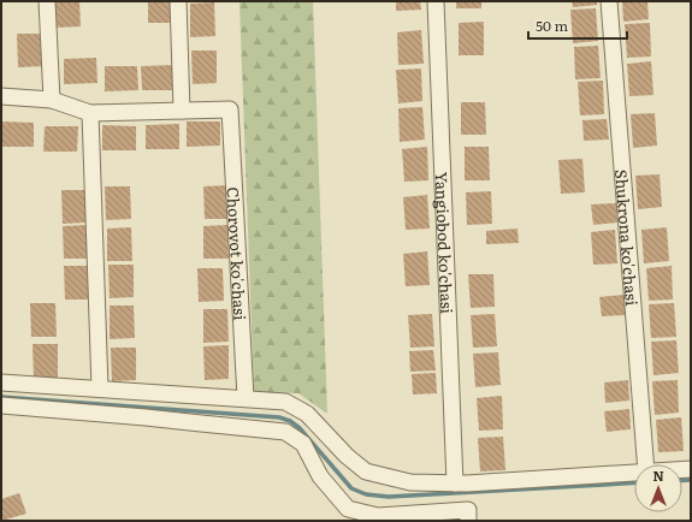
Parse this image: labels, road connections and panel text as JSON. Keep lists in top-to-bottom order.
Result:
{
  "streets": {
    "street": ["Shukrona ko'chasi", "Yangiobod ko'chasi", "Chorovot ko'chasi"]
  },
  "scale_bar": "50 m",
  "north": "top"
}
